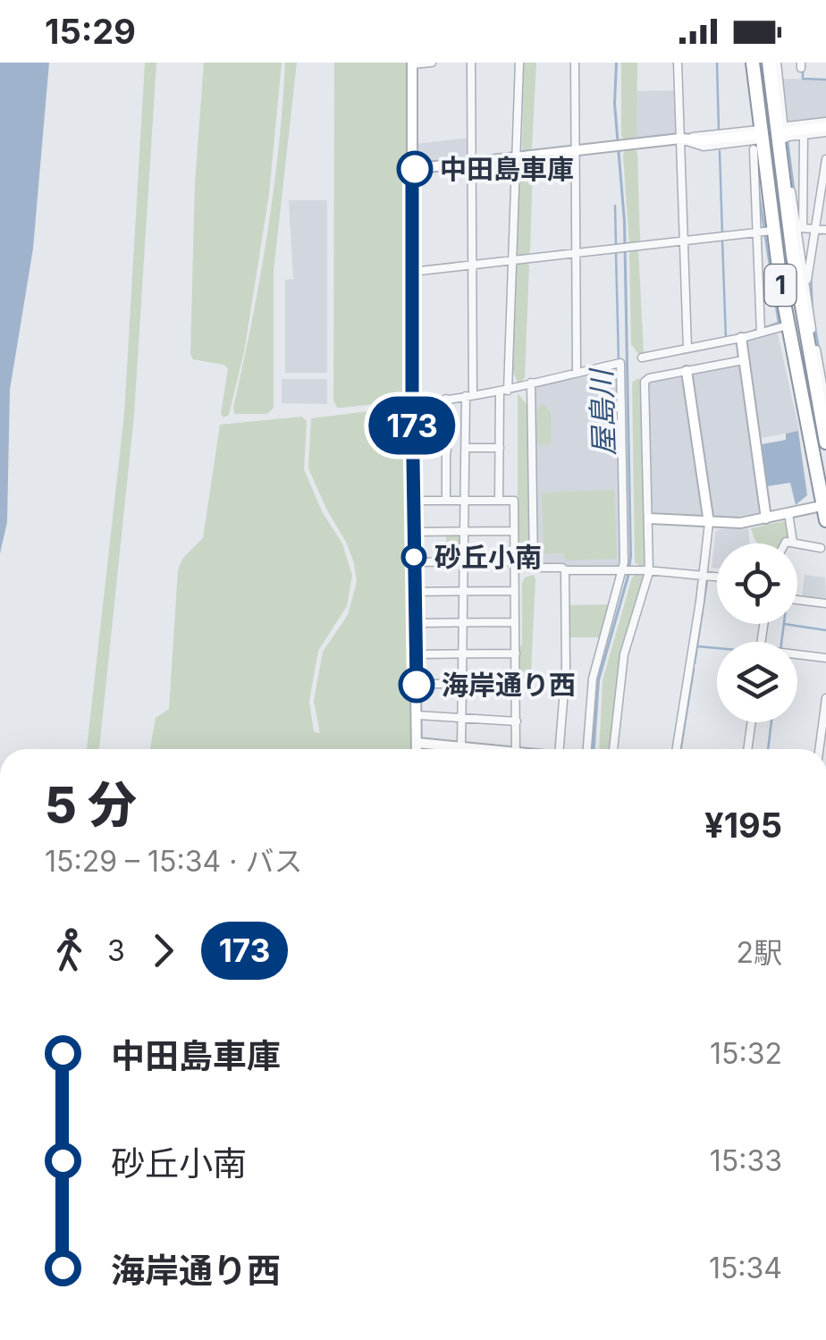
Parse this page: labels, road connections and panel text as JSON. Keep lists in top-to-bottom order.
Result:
{
  "streets": {
    "highway": ["1"]
  },
  "water": ["屋島川"],
  "places": ["中田島車庫", "砂丘小南", "海岸通り西"],
  "lines": ["bus line 173"],
  "page": {
    "status": "15:29",
    "on_map": "173",
    "heading": ["5 分", "15:29 – 15:34 · バス", "¥195"],
    "legs": ["3", "173", "2駅"],
    "list": [
      {
        "name": "中田島車庫",
        "value": "15:32"
      },
      {
        "name": "砂丘小南",
        "value": "15:33"
      },
      {
        "name": "海岸通り西",
        "value": "15:34"
      }
    ]
  }
}
